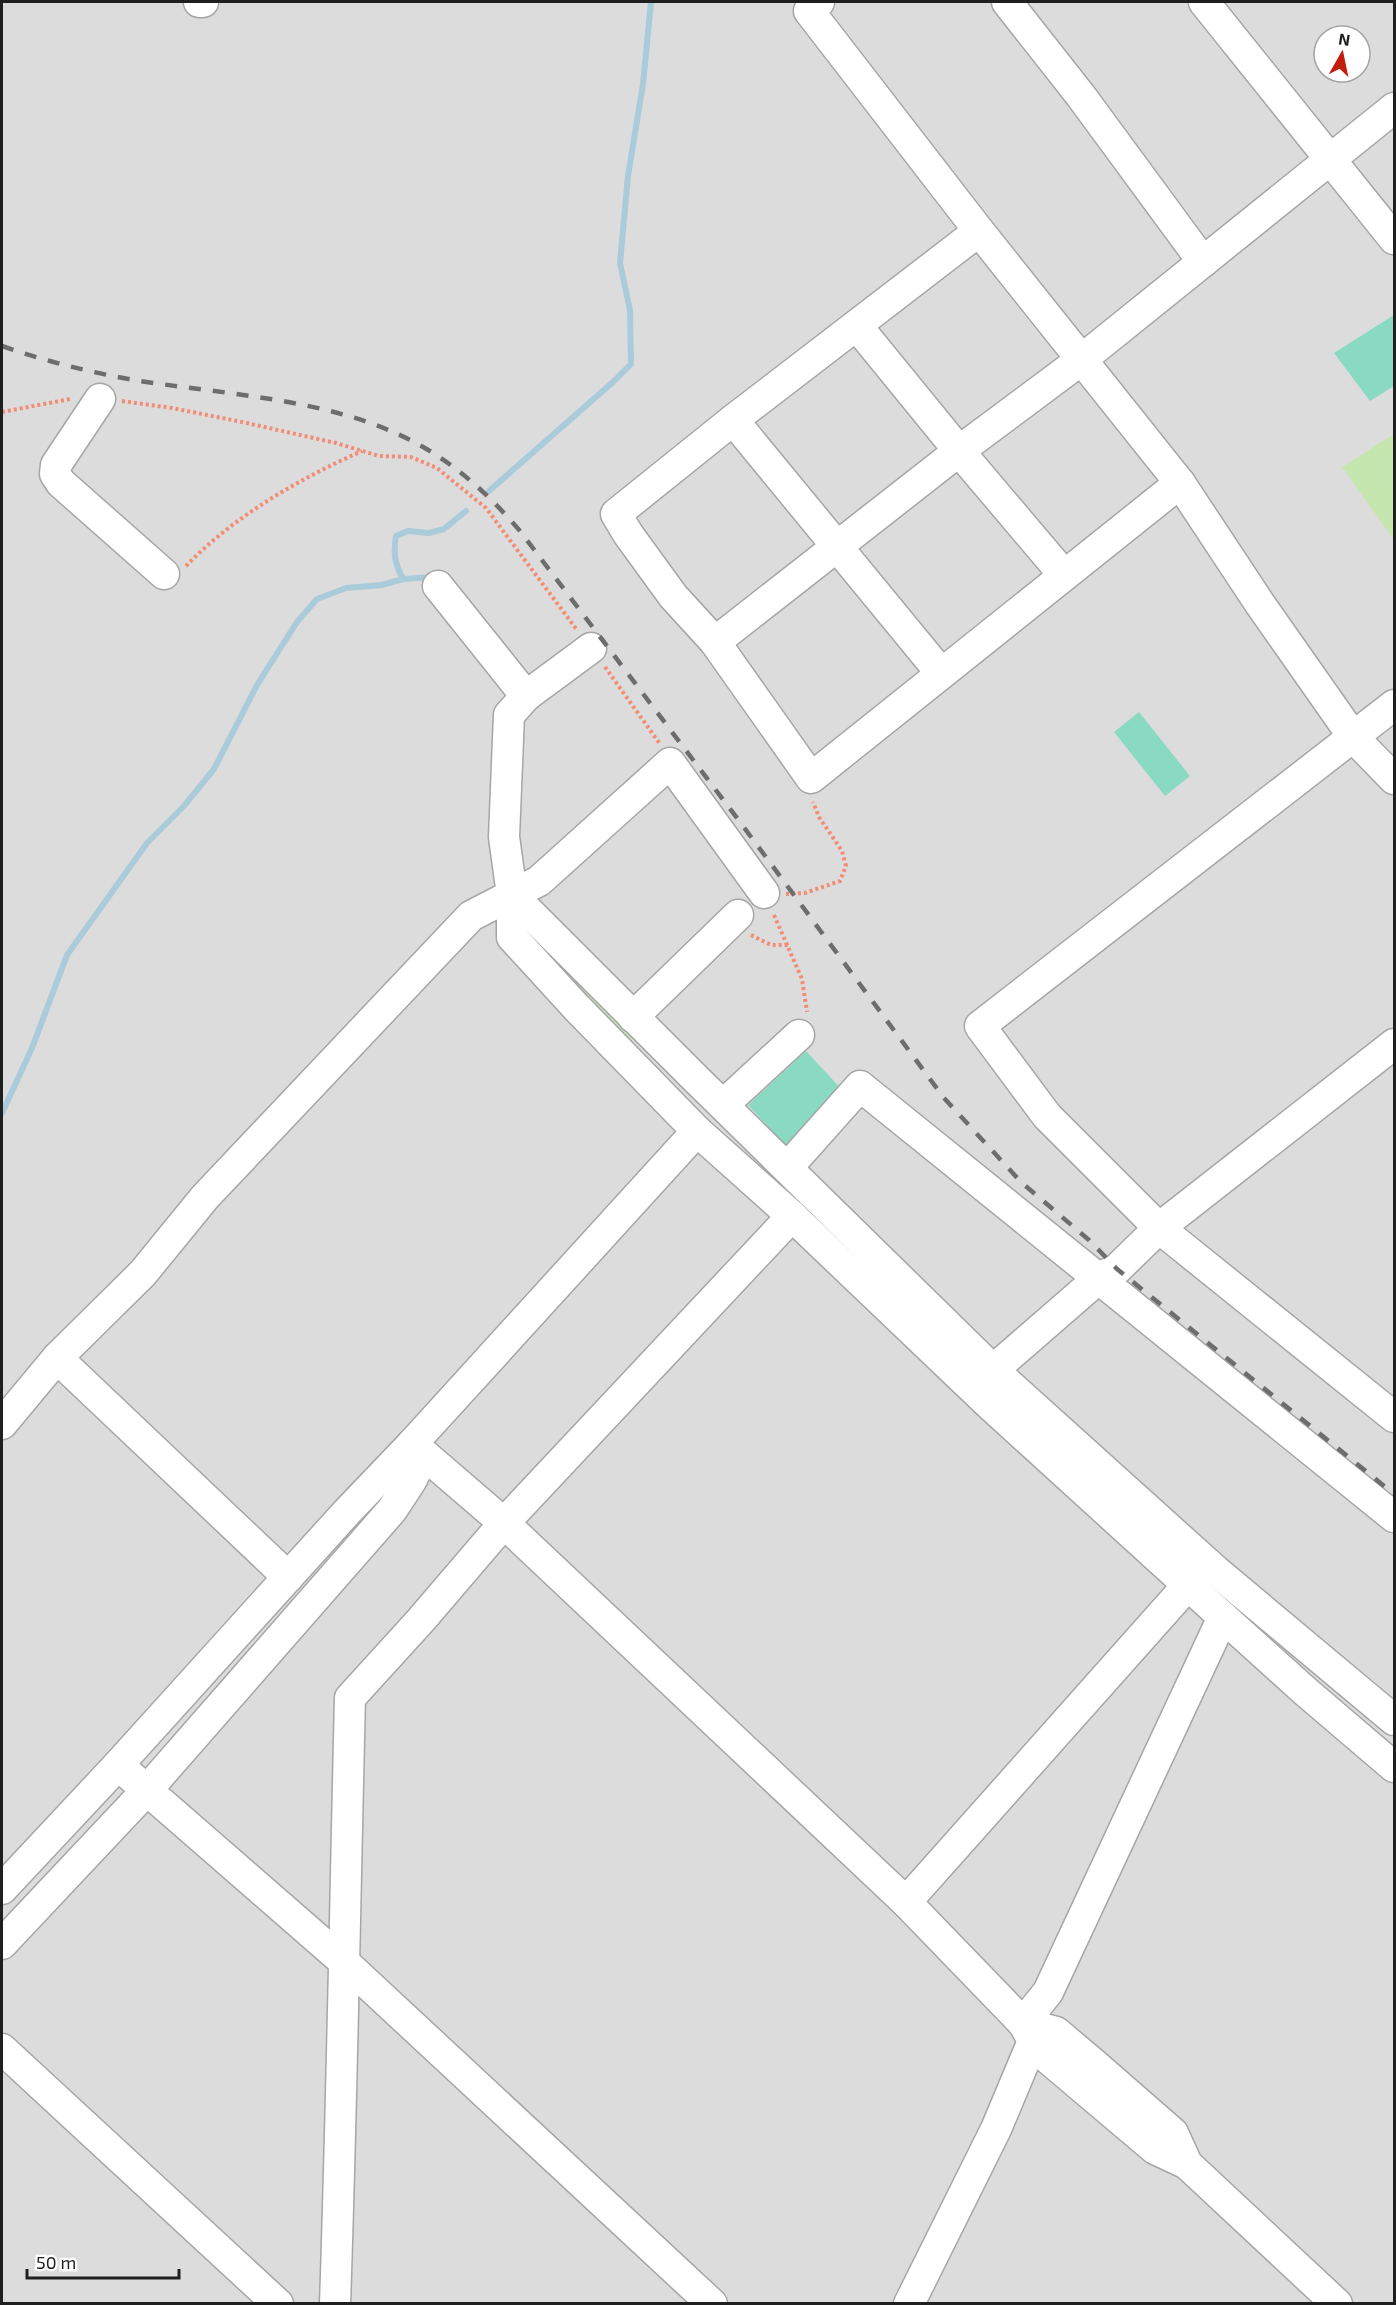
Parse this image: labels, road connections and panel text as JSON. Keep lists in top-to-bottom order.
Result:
{
  "scale_bar": "50 m",
  "north": "top"
}
